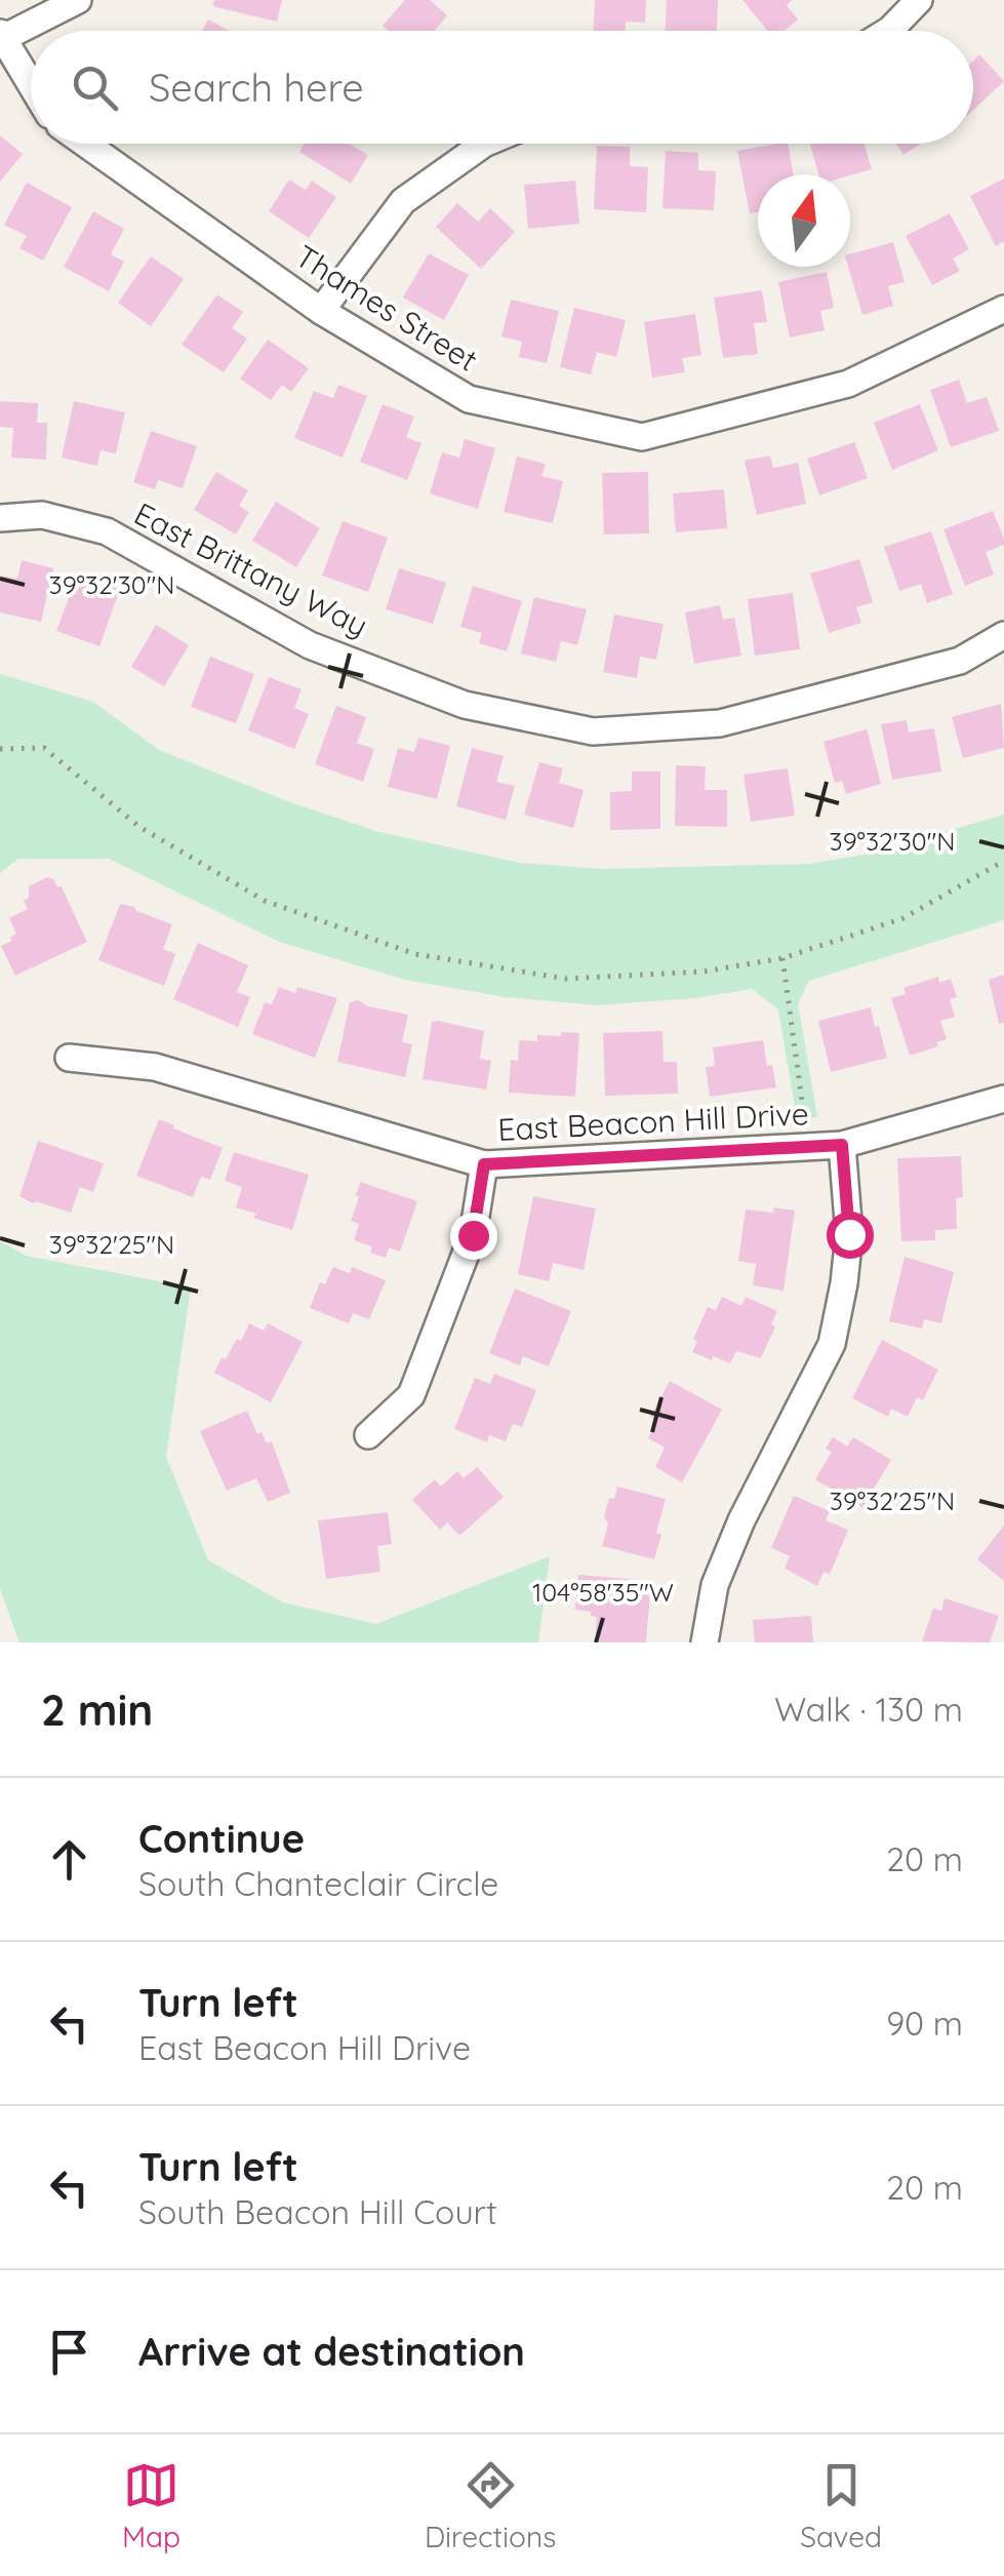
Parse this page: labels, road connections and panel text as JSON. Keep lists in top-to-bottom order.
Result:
{
  "streets": {
    "street": ["Thames Street", "East Brittany Way", "East Beacon Hill Drive"]
  },
  "north": "top",
  "page": {
    "search": "Search here",
    "heading": ["2 min", "Walk · 130 m"],
    "list": [
      ["Continue", "South Chanteclair Circle", "20 m"],
      ["Turn left", "East Beacon Hill Drive", "90 m"],
      ["Turn left", "South Beacon Hill Court", "20 m"],
      "Arrive at destination"
    ],
    "nav": ["Map", "Directions", "Saved"]
  },
  "coordinates": ["39°32'30\"N", "39°32'25\"N", "104°58'35\"W"]
}
